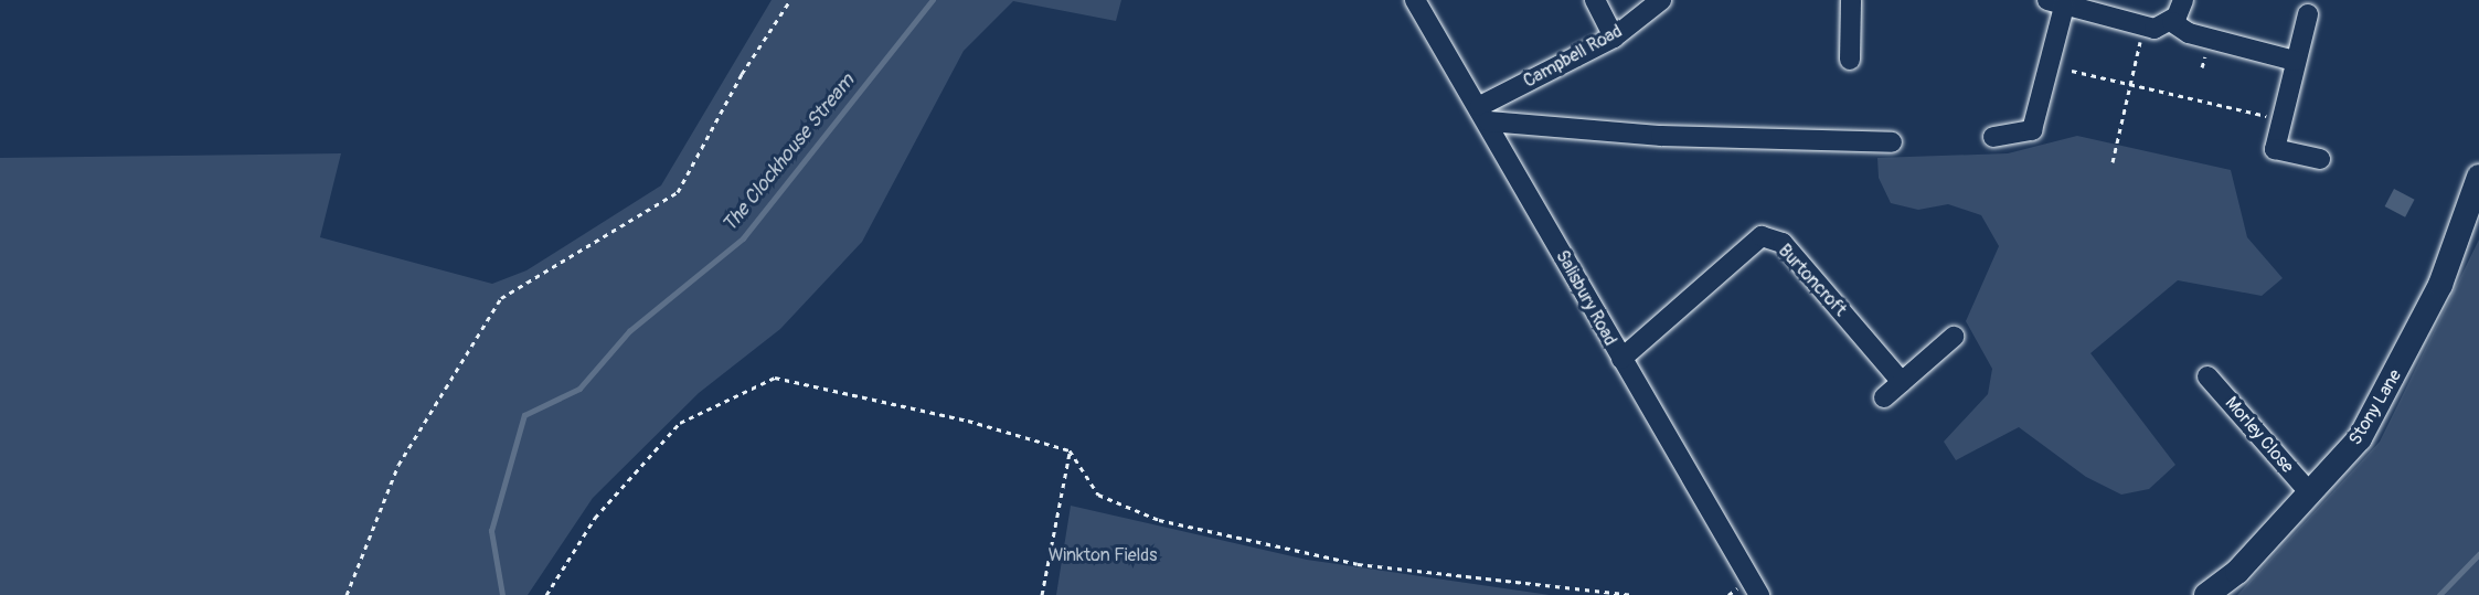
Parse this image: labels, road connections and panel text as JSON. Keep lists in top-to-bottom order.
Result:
{
  "streets": {
    "main road": ["Stony Lane"],
    "street": [
      "Campbell Road",
      "Burtoncroft",
      "Salisbury Road",
      "Morley Close"
    ]
  },
  "crossings": [
    ["Campbell Road", "Salisbury Road"],
    ["Burtoncroft", "Salisbury Road"],
    ["Stony Lane", "Morley Close"]
  ],
  "water": ["The Clockhouse Stream"],
  "parks": ["Winkton Fields"]
}
